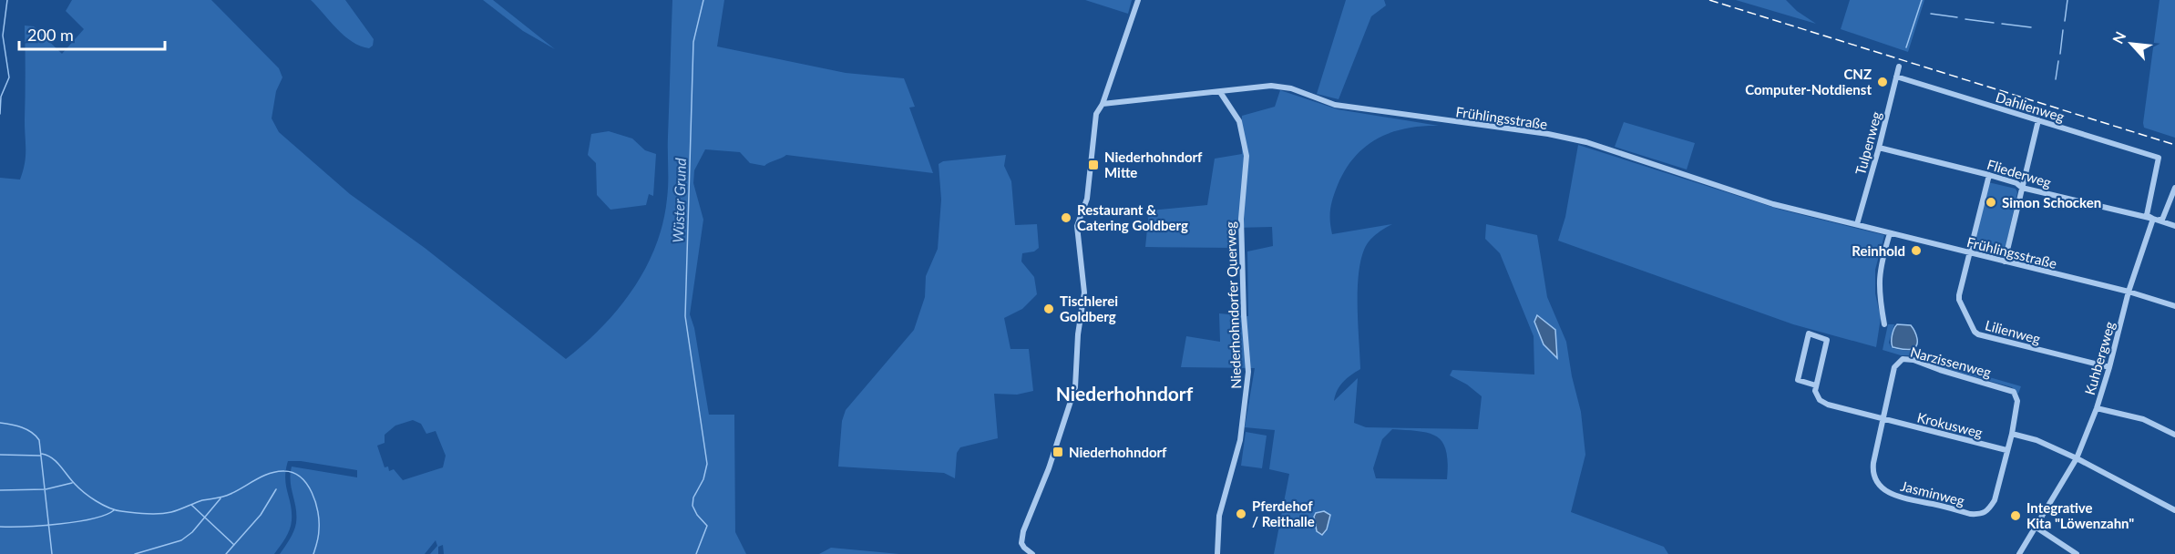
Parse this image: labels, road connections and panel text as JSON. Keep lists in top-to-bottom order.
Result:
{
  "streets": {
    "street": [
      "Dahlienweg",
      "Frühlingsstraße",
      "Tulpenweg",
      "Fliederweg",
      "Niederhohndorfer Querweg",
      "Lilienweg",
      "Kuhbergweg",
      "Narzissenweg",
      "Krokusweg",
      "Jasminweg"
    ]
  },
  "crossings": [
    ["Dahlienweg", "Tulpenweg"],
    ["Dahlienweg", "Kuhbergweg"],
    ["Frühlingsstraße", "Tulpenweg"],
    ["Frühlingsstraße", "Niederhohndorfer Querweg"],
    ["Frühlingsstraße", "Lilienweg"],
    ["Frühlingsstraße", "Kuhbergweg"],
    ["Tulpenweg", "Fliederweg"],
    ["Fliederweg", "Lilienweg"],
    ["Fliederweg", "Kuhbergweg"],
    ["Lilienweg", "Kuhbergweg"],
    ["Narzissenweg", "Krokusweg"],
    ["Narzissenweg", "Jasminweg"],
    ["Krokusweg", "Jasminweg"]
  ],
  "districts": ["Niederhohndorf"],
  "water": ["Wüster Grund"],
  "places": {
    "other": [
      "CNZ Computer-Notdienst",
      "Simon Schocken",
      "Restaurant & Catering Goldberg",
      "Reinhold",
      "Tischlerei Goldberg",
      "Pferdehof / Reithalle",
      "Integrative Kita \"Löwenzahn\""
    ],
    "transit": ["Niederhohndorf Mitte", "Niederhohndorf"]
  },
  "scale_bar": "200 m",
  "north": "top left"
}
